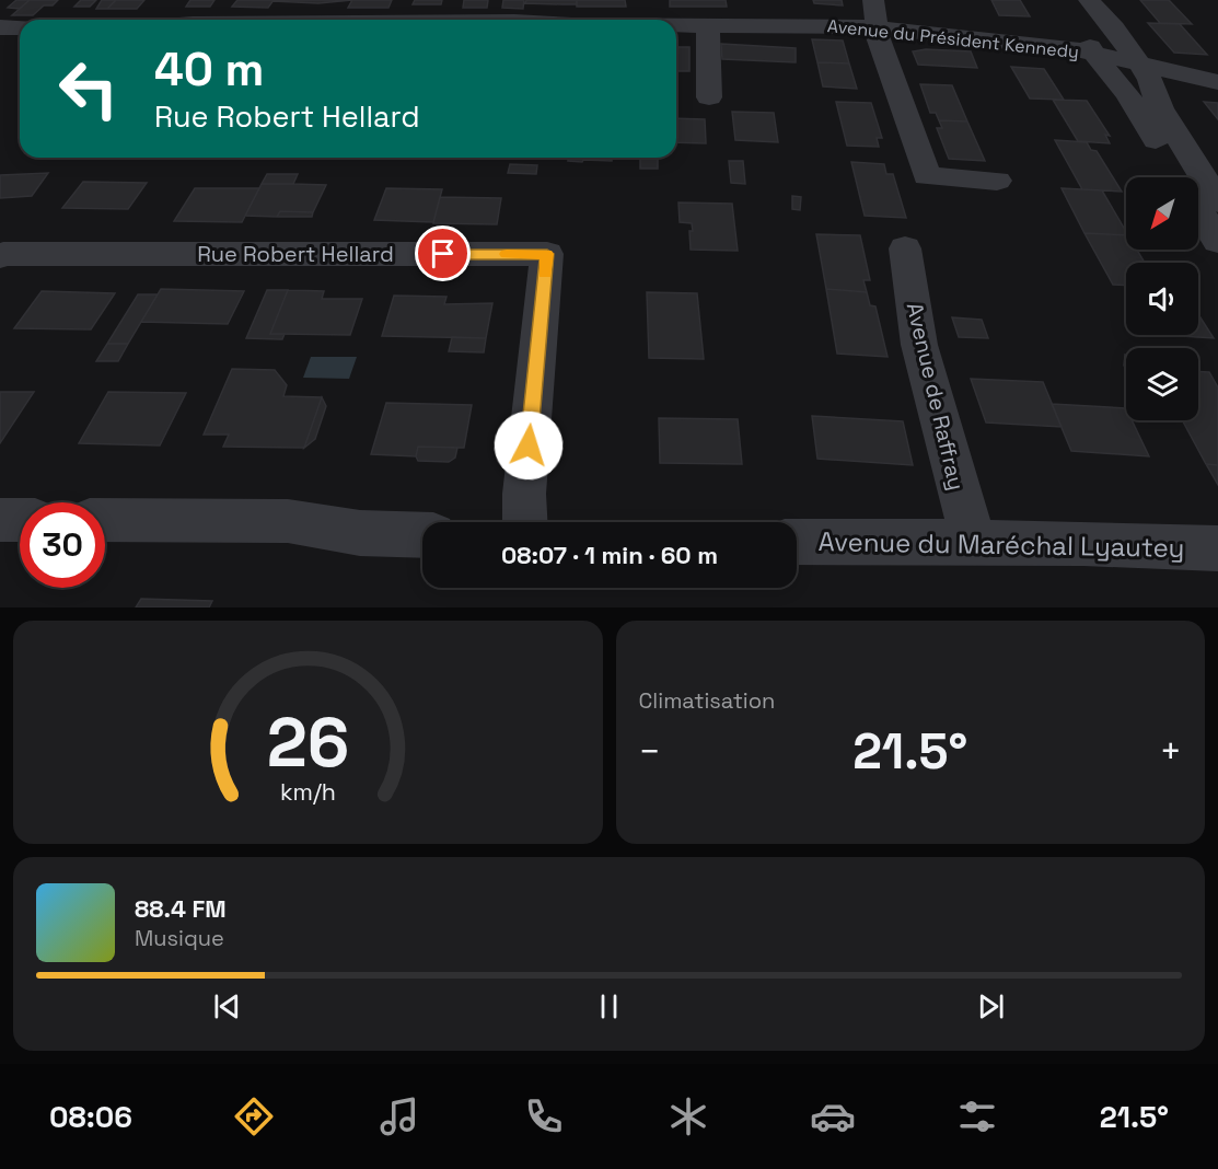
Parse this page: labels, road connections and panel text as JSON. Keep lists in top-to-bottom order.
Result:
{
  "streets": {
    "street": [
      "Avenue du Président Kennedy",
      "Rue Robert Hellard",
      "Avenue de Raffray",
      "Avenue du Maréchal Lyautey"
    ]
  },
  "crossings": [
    ["Avenue de Raffray", "Avenue du Maréchal Lyautey"]
  ],
  "north": "bottom left",
  "page": {
    "turn": ["40 m", "Rue Robert Hellard"],
    "limit": "30",
    "trip": "08:07 · 1 min · 60 m",
    "tile": "Climatisation",
    "heat": ["−", "21.5°", "+"],
    "song": ["88.4 FM", "Musique"],
    "tabs": ["08:06", "21.5°"],
    "gauge": ["26", "km/h"]
  }
}
